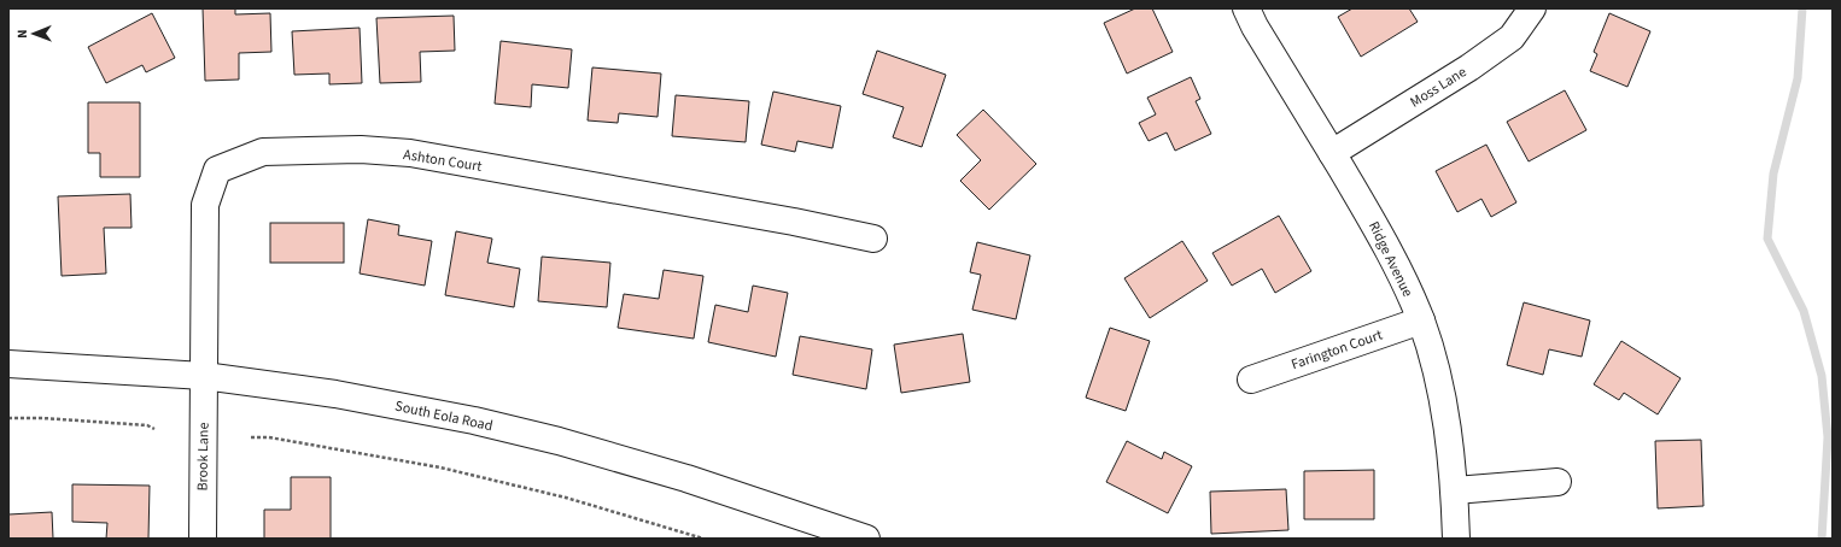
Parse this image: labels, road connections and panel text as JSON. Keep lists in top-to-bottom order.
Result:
{
  "streets": {
    "street": [
      "Moss Lane",
      "Ashton Court",
      "Ridge Avenue",
      "Farington Court",
      "South Eola Road",
      "Brook Lane"
    ]
  },
  "crossings": [
    ["Moss Lane", "Ridge Avenue"],
    ["Ashton Court", "South Eola Road"],
    ["Ashton Court", "Brook Lane"],
    ["Ridge Avenue", "Farington Court"],
    ["South Eola Road", "Brook Lane"]
  ],
  "north": "left"
}
